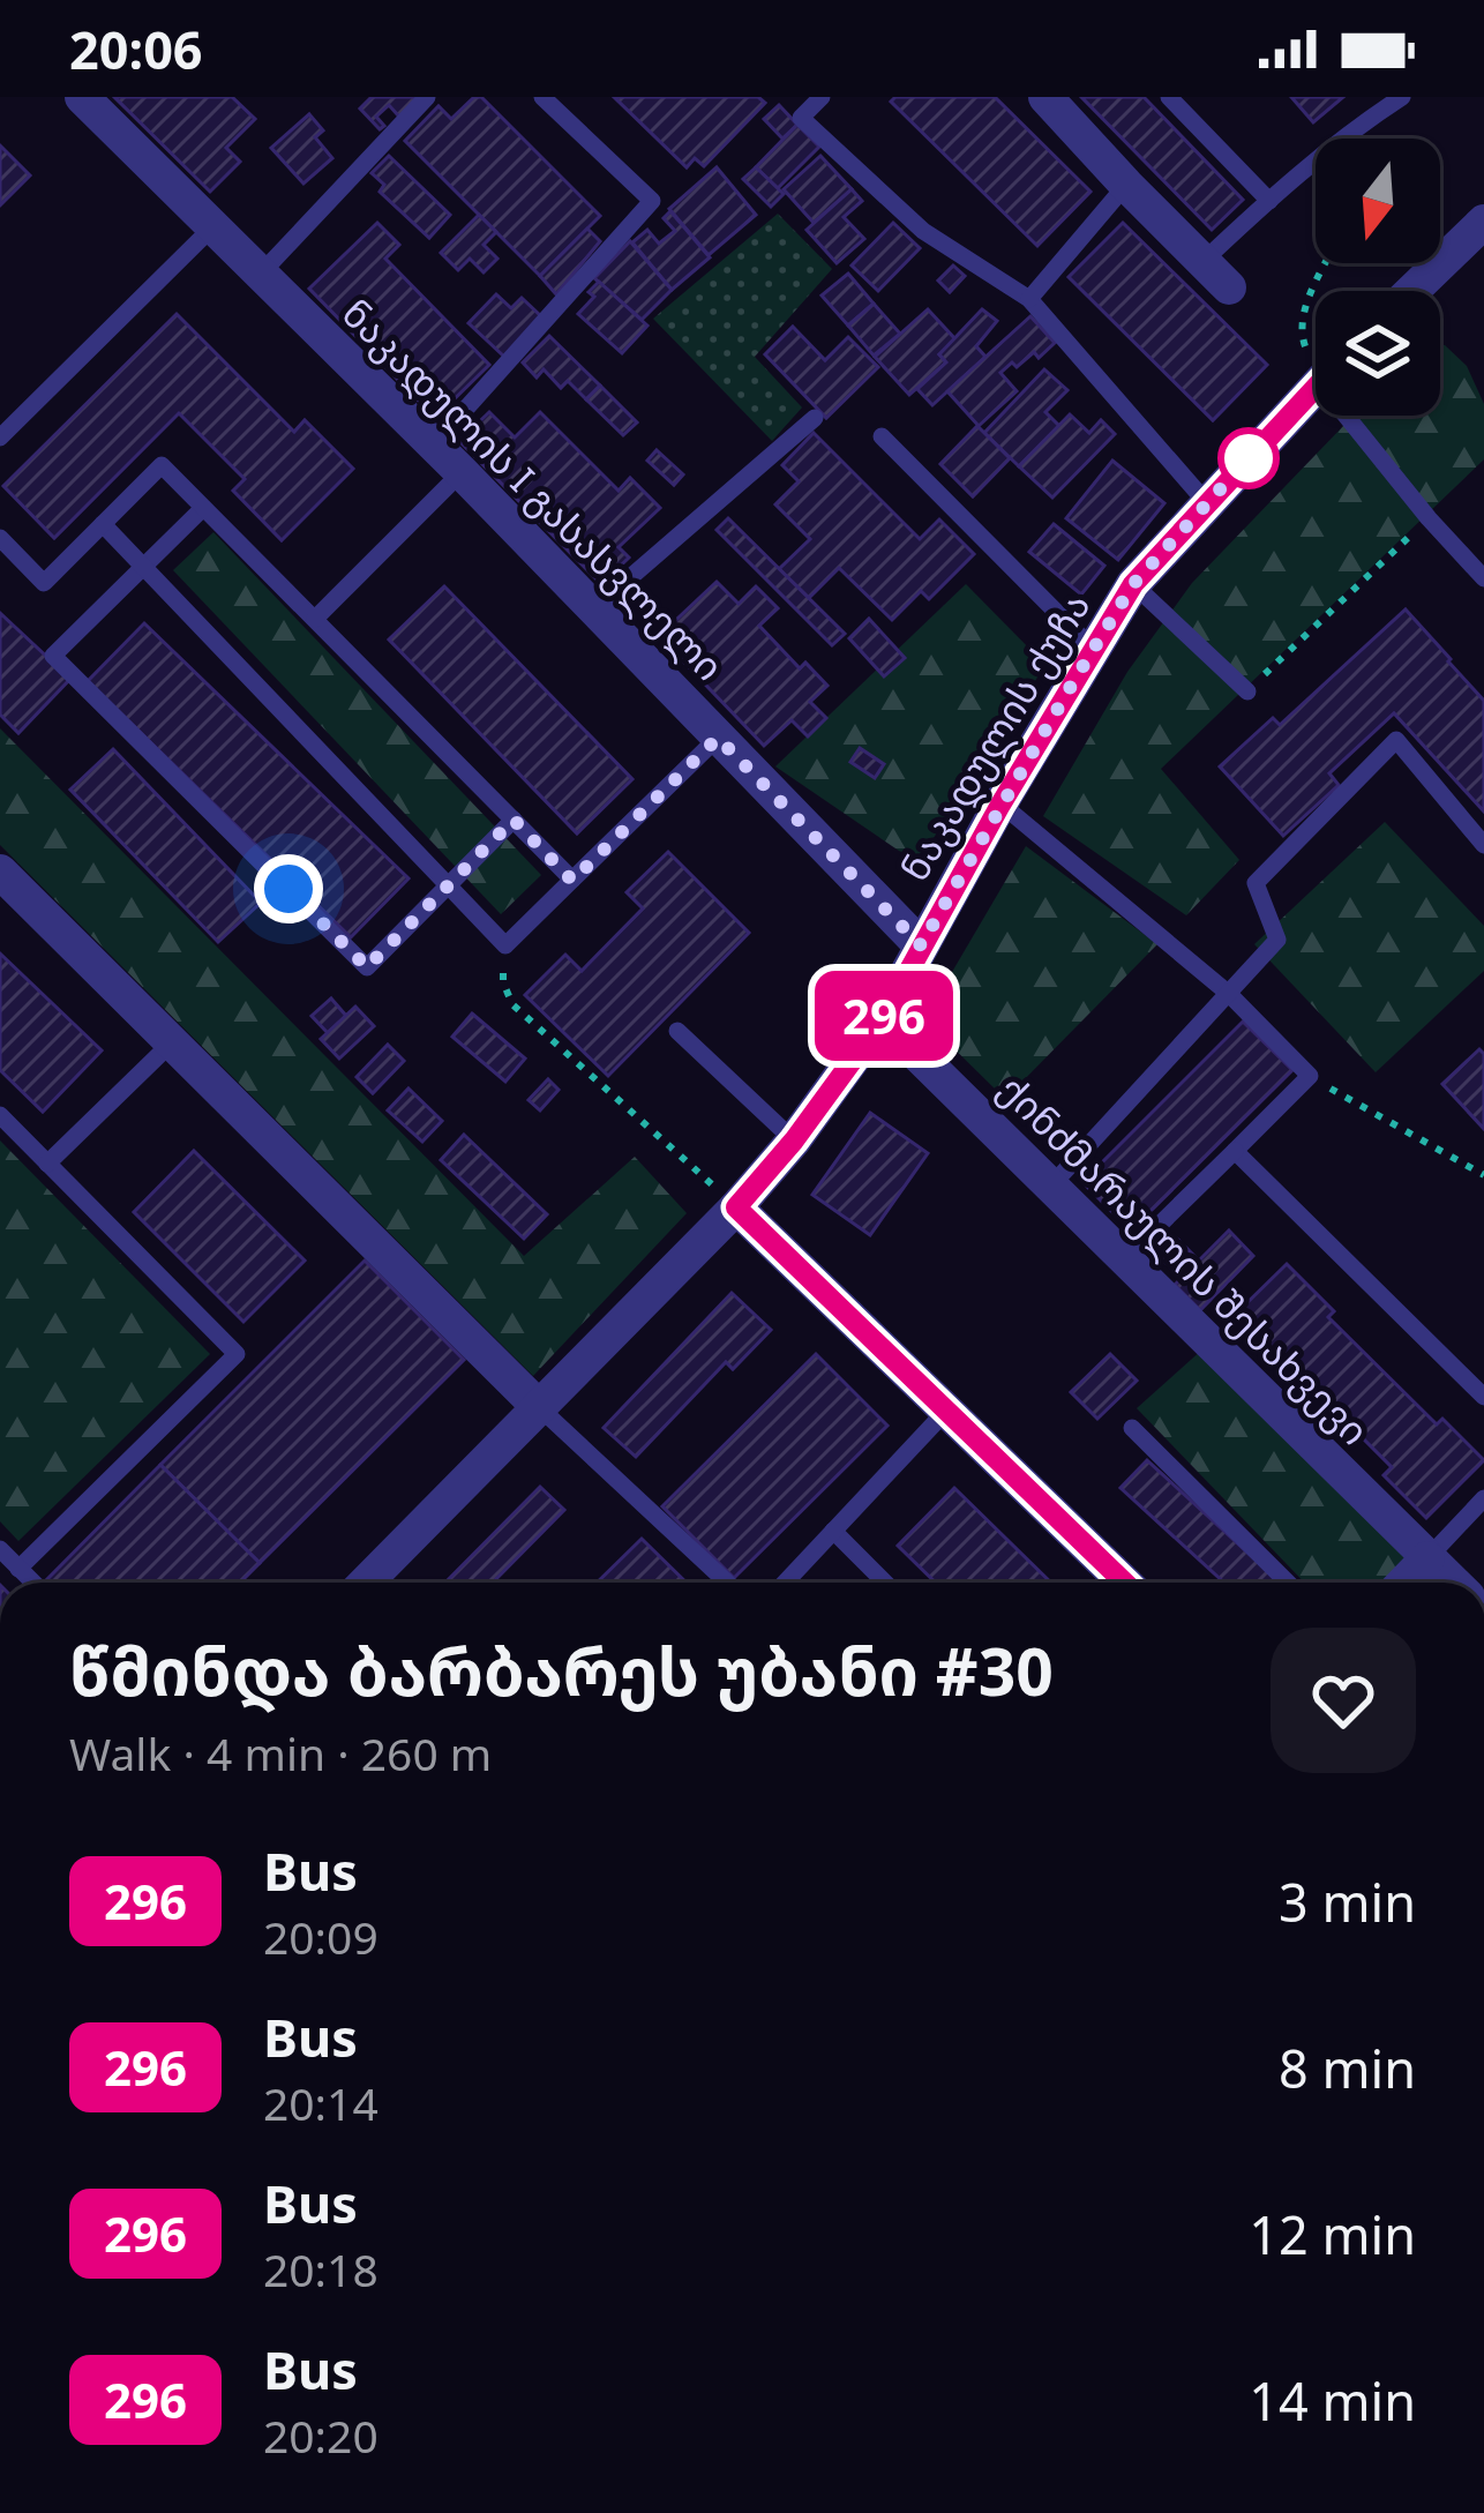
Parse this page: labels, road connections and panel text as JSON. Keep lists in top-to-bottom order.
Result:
{
  "streets": {
    "street": ["ნაკადულის I გასასვლელი", "ნაკადულის ქუჩა", "ქინძმარაულის შესახვევი"]
  },
  "crossings": [
    ["ნაკადულის I გასასვლელი", "ნაკადულის ქუჩა"],
    ["ნაკადულის ქუჩა", "ქინძმარაულის შესახვევი"]
  ],
  "lines": ["bus line 296"],
  "north": "bottom",
  "page": {
    "status": "20:06",
    "on_map": "296",
    "heading": ["წმინდა ბარბარეს უბანი #30", "Walk · 4 min · 260 m"],
    "list": [
      {
        "mark": "296",
        "name": "Bus",
        "note": "20:09",
        "value": "3 min"
      },
      {
        "mark": "296",
        "name": "Bus",
        "note": "20:14",
        "value": "8 min"
      },
      {
        "mark": "296",
        "name": "Bus",
        "note": "20:18",
        "value": "12 min"
      },
      {
        "mark": "296",
        "name": "Bus",
        "note": "20:20",
        "value": "14 min"
      }
    ]
  }
}
